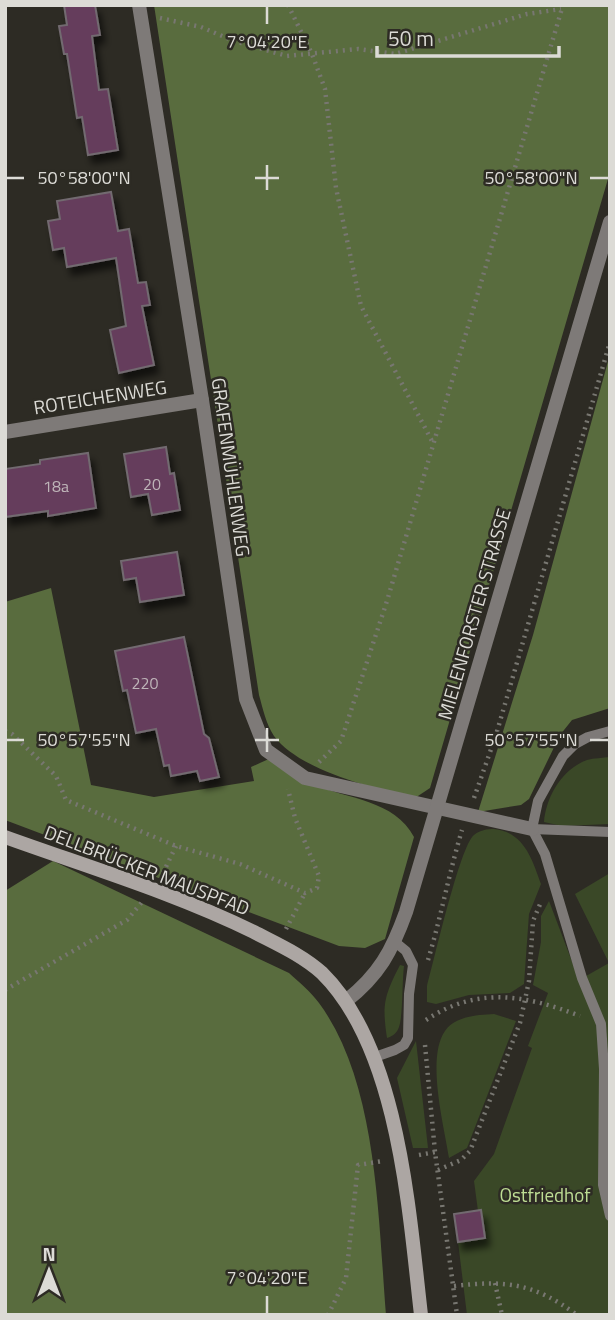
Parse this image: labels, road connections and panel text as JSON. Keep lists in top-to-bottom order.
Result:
{
  "streets": {
    "main road": ["DELLBRÜCKER MAUSPFAD"],
    "street": ["ROTEICHENWEG", "GRAFENMÜHLENWEG", "MIELENFORSTER STRASSE"]
  },
  "crossings": [
    ["ROTEICHENWEG", "GRAFENMÜHLENWEG"],
    ["GRAFENMÜHLENWEG", "MIELENFORSTER STRASSE"],
    ["MIELENFORSTER STRASSE", "DELLBRÜCKER MAUSPFAD"]
  ],
  "parks": ["Ostfriedhof"],
  "house_numbers": ["20", "18a", "220"],
  "scale_bar": "50 m",
  "north": "top",
  "coordinates": ["7°04'20\"E", "50°58'00\"N", "50°57'55\"N"]
}
